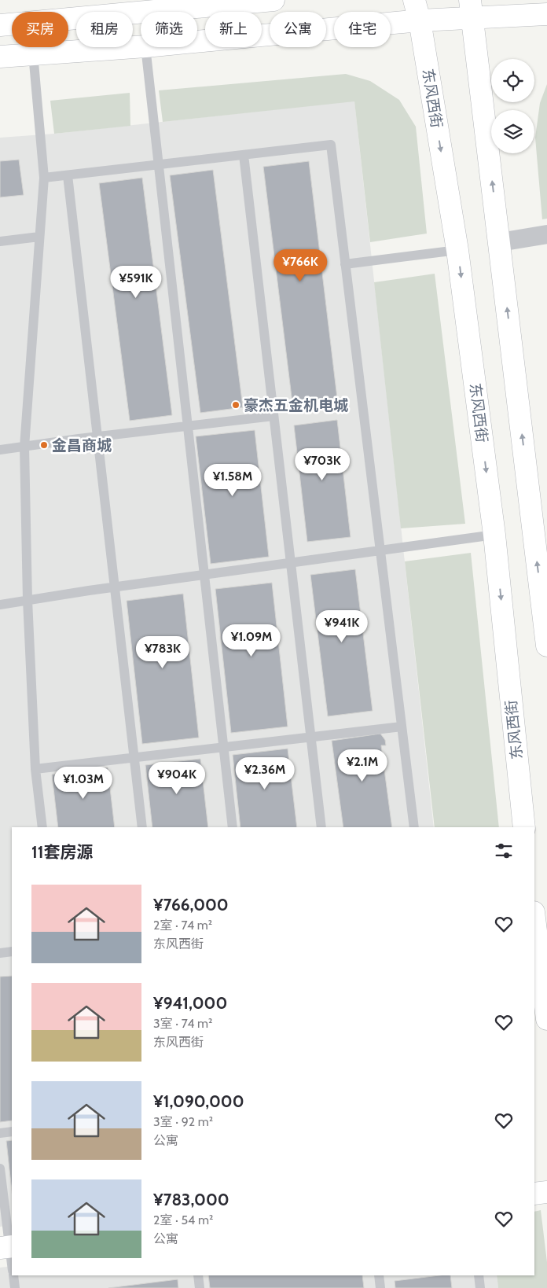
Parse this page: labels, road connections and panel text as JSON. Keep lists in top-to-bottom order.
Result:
{
  "streets": {
    "main road": ["东风西街"]
  },
  "places": ["豪杰五金机电城", "金昌商城"],
  "page": {
    "chip": [
      "买房",
      "租房",
      "筛选",
      "新上",
      "公寓",
      "住宅"
    ],
    "price": [
      "¥766K",
      "¥591K",
      "¥703K",
      "¥1.58M",
      "¥941K",
      "¥1.09M",
      "¥783K",
      "¥2.1M",
      "¥2.36M",
      "¥904K",
      "¥1.03M"
    ],
    "heading": "11套房源",
    "list": [
      {
        "name": "¥766,000",
        "note": "2室 · 74 m² · 东风西街"
      },
      {
        "name": "¥941,000",
        "note": "3室 · 74 m² · 东风西街"
      },
      {
        "name": "¥1,090,000",
        "note": "3室 · 92 m² · 公寓"
      },
      {
        "name": "¥783,000",
        "note": "2室 · 54 m² · 公寓"
      }
    ]
  }
}
